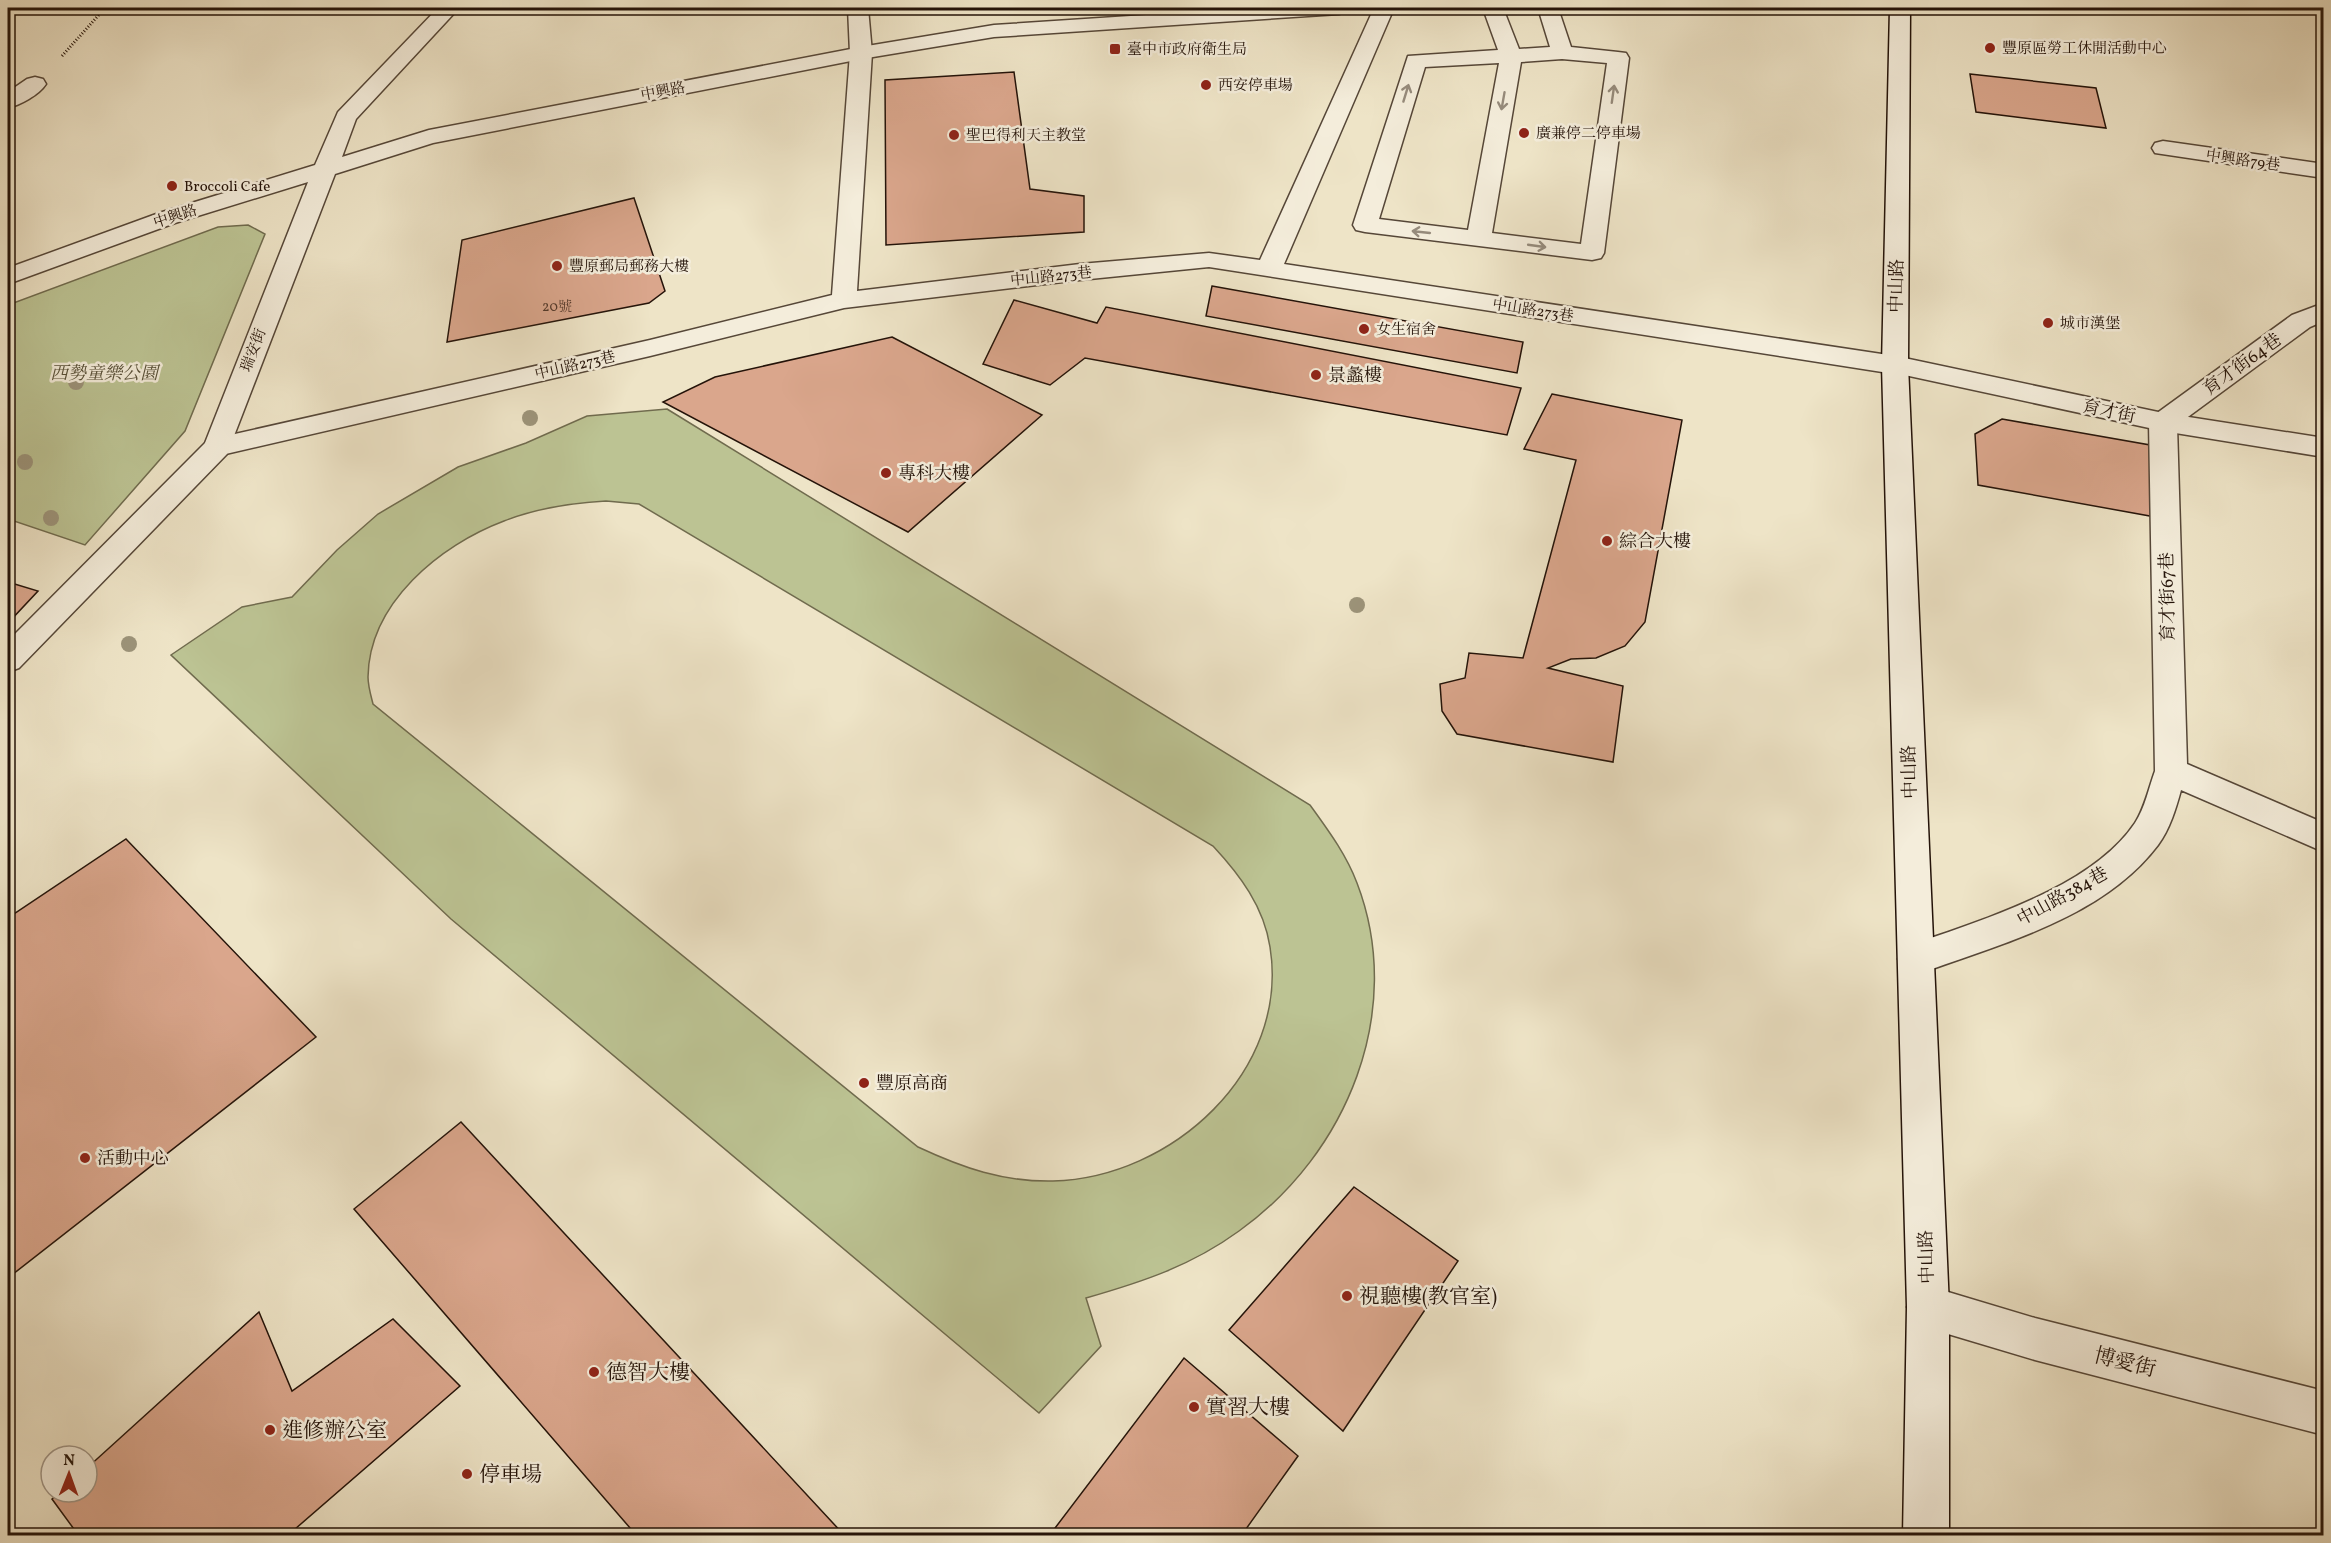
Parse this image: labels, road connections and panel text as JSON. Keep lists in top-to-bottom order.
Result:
{
  "streets": {
    "street": [
      "中興路",
      "中興路79巷",
      "中山路273巷",
      "中山路",
      "瑞安街",
      "育才街64巷",
      "育才街",
      "育才街67巷",
      "中山路384巷",
      "博愛街"
    ]
  },
  "crossings": [
    ["中興路", "瑞安街"],
    ["中山路273巷", "中山路"],
    ["中山路273巷", "瑞安街"],
    ["中山路273巷", "育才街"],
    ["中山路", "育才街"],
    ["中山路", "中山路384巷"],
    ["中山路", "博愛街"],
    ["育才街64巷", "育才街"],
    ["育才街64巷", "育才街67巷"],
    ["育才街", "育才街67巷"],
    ["育才街67巷", "中山路384巷"]
  ],
  "parks": ["西勢童樂公園"],
  "places": {
    "other": [
      "豐原區勞工休閒活動中心",
      "西安停車場",
      "廣兼停二停車場",
      "聖巴得利天主教堂",
      "Broccoli Cafe",
      "豐原郵局郵務大樓",
      "城市漢堡",
      "女生宿舍",
      "景蠡樓",
      "專科大樓",
      "綜合大樓",
      "豐原高商",
      "活動中心",
      "視聽樓(教官室)",
      "德智大樓",
      "實習大樓",
      "進修辦公室",
      "停車場"
    ],
    "transit": ["臺中市政府衛生局"]
  },
  "house_numbers": ["20號"],
  "north": "top"
}
